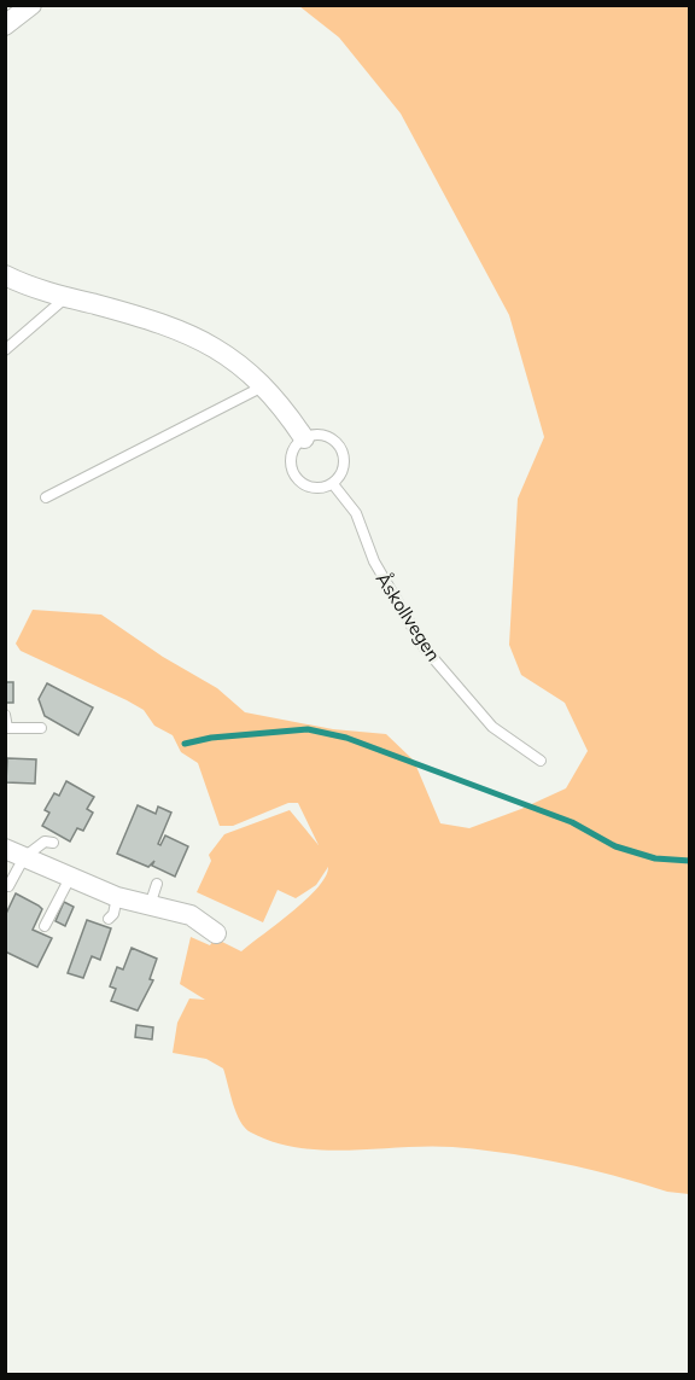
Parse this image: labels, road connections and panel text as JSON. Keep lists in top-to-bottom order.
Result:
{
  "streets": {
    "lane": ["Åskollvegen"]
  }
}
